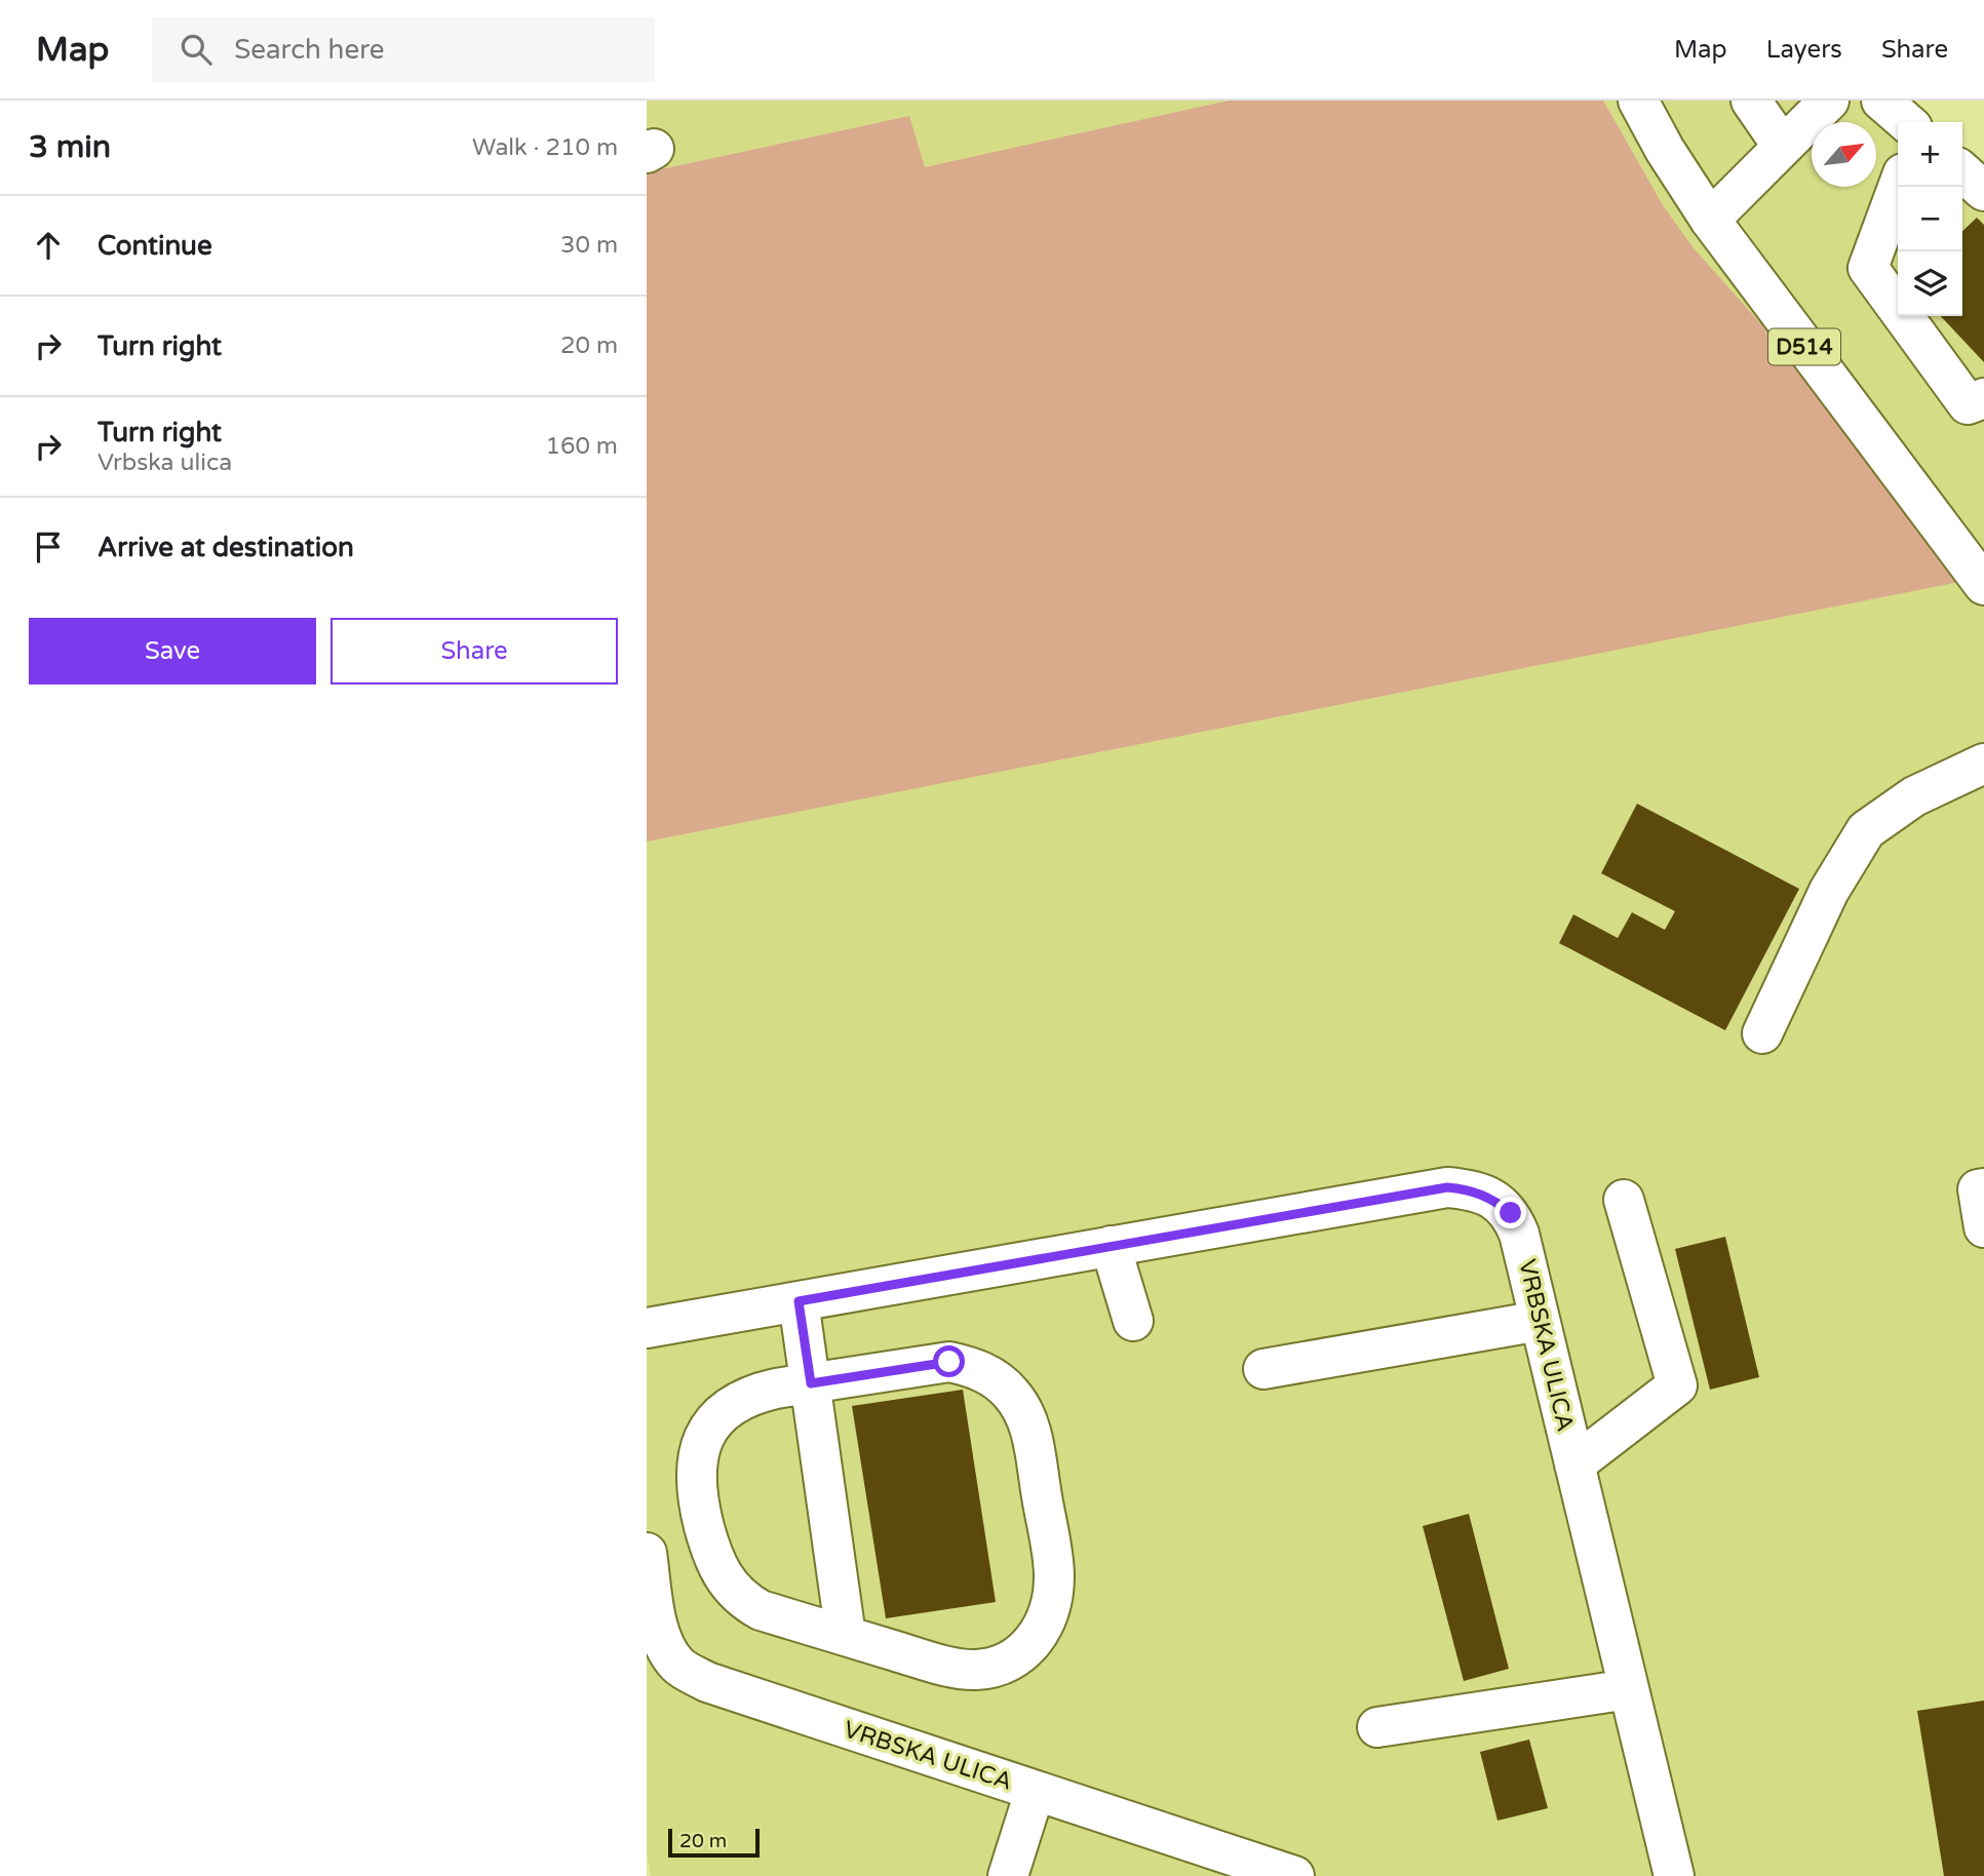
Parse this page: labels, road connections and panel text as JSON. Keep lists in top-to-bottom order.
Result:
{
  "streets": {
    "street": ["D514", "VRBSKA ULICA"]
  },
  "scale_bar": "20 m",
  "north": "top right",
  "page": {
    "header": "Map",
    "search": "Search here",
    "nav": ["Map", "Layers", "Share"],
    "heading": ["3 min", "Walk · 210 m"],
    "map_buttons": ["+", "−"],
    "list": [
      ["Continue", "30 m"],
      ["Turn right", "20 m"],
      ["Turn right", "Vrbska ulica", "160 m"],
      "Arrive at destination"
    ],
    "buttons": ["Save", "Share"],
    "scale": "20 m"
  }
}
